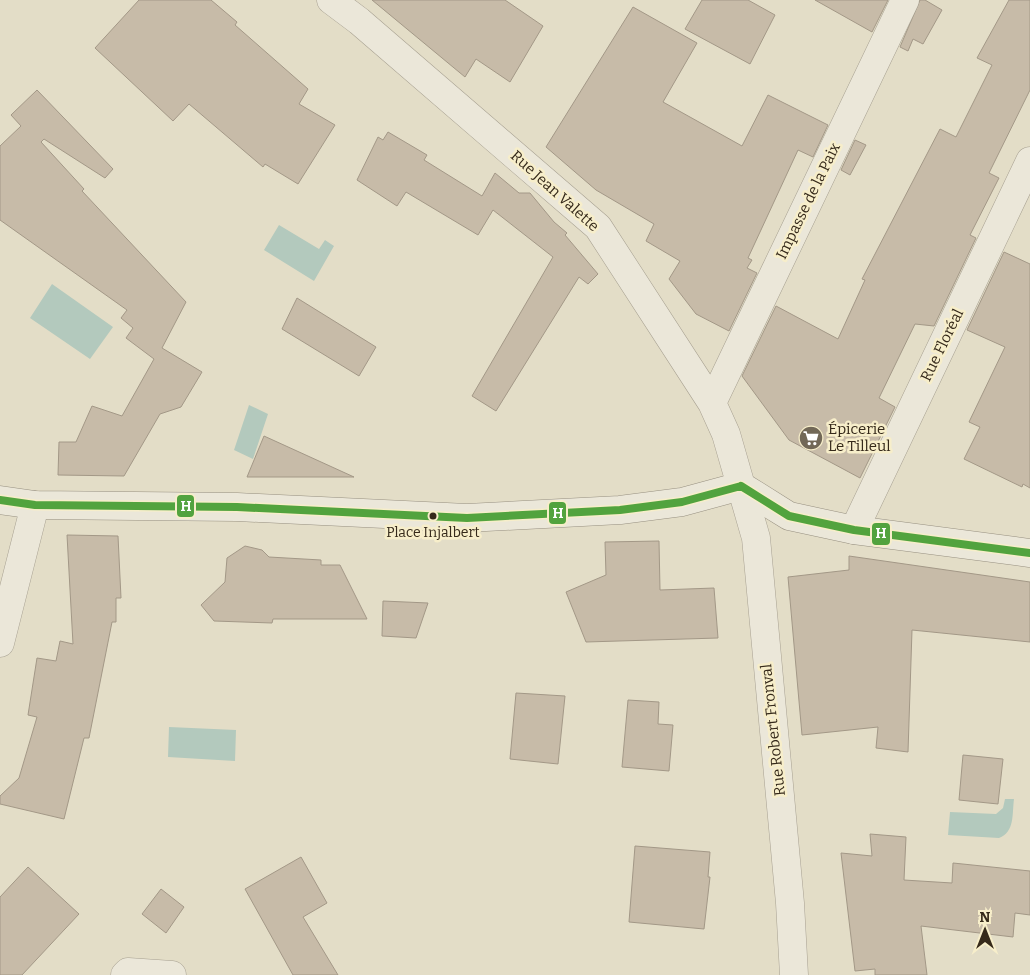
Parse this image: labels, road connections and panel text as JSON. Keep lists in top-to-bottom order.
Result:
{
  "streets": {
    "street": [
      "Rue Jean Valette",
      "Impasse de la Paix",
      "Rue Floréal",
      "Rue Robert Fronval"
    ]
  },
  "crossings": [
    ["Rue Jean Valette", "Impasse de la Paix"],
    ["Rue Jean Valette", "Rue Robert Fronval"]
  ],
  "places": {
    "supermarket": ["Épicerie Le Tilleul"],
    "other": ["Place Injalbert"]
  },
  "lines": ["transit line H"],
  "north": "top"
}
